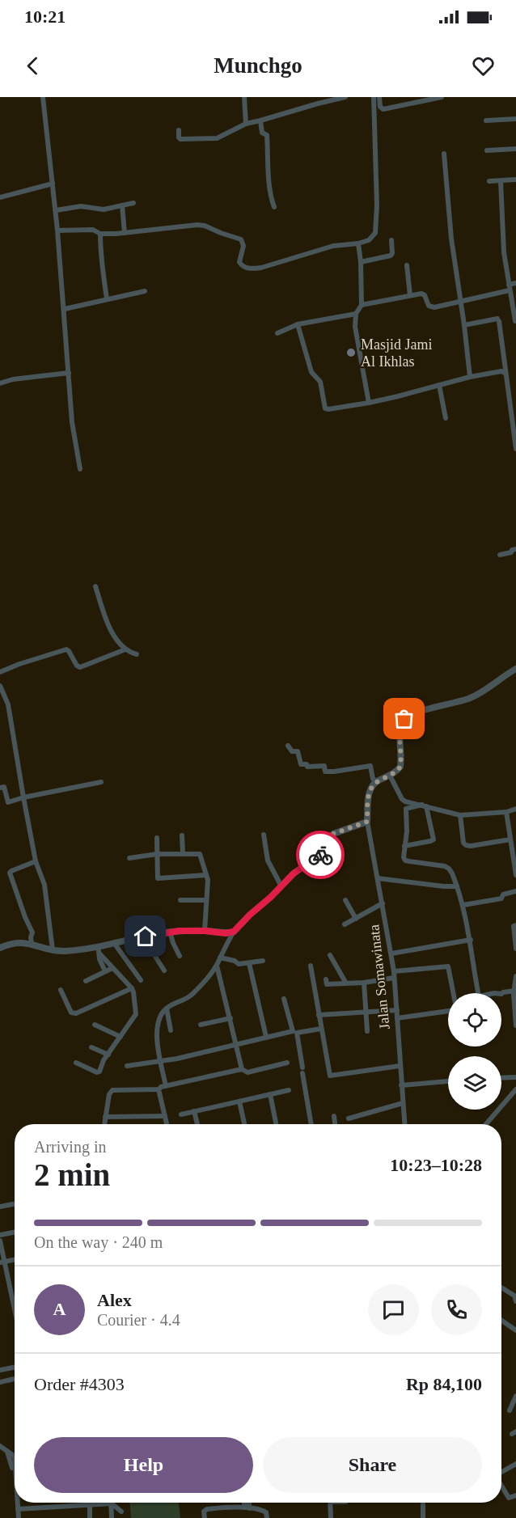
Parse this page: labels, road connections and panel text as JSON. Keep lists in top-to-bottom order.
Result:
{
  "streets": {
    "street": ["Jalan Somawinata"]
  },
  "places": ["Masjid Jami Al Ikhlas"],
  "page": {
    "status": "10:21",
    "header": "Munchgo",
    "heading": ["2 min", "Arriving in", "10:23–10:28"],
    "panel": [
      "Alex",
      "Courier · 4.4",
      "Order #4303",
      "Rp 84,100"
    ],
    "bar": "On the way · 240 m",
    "round": "A",
    "buttons": ["Help", "Share"]
  }
}
